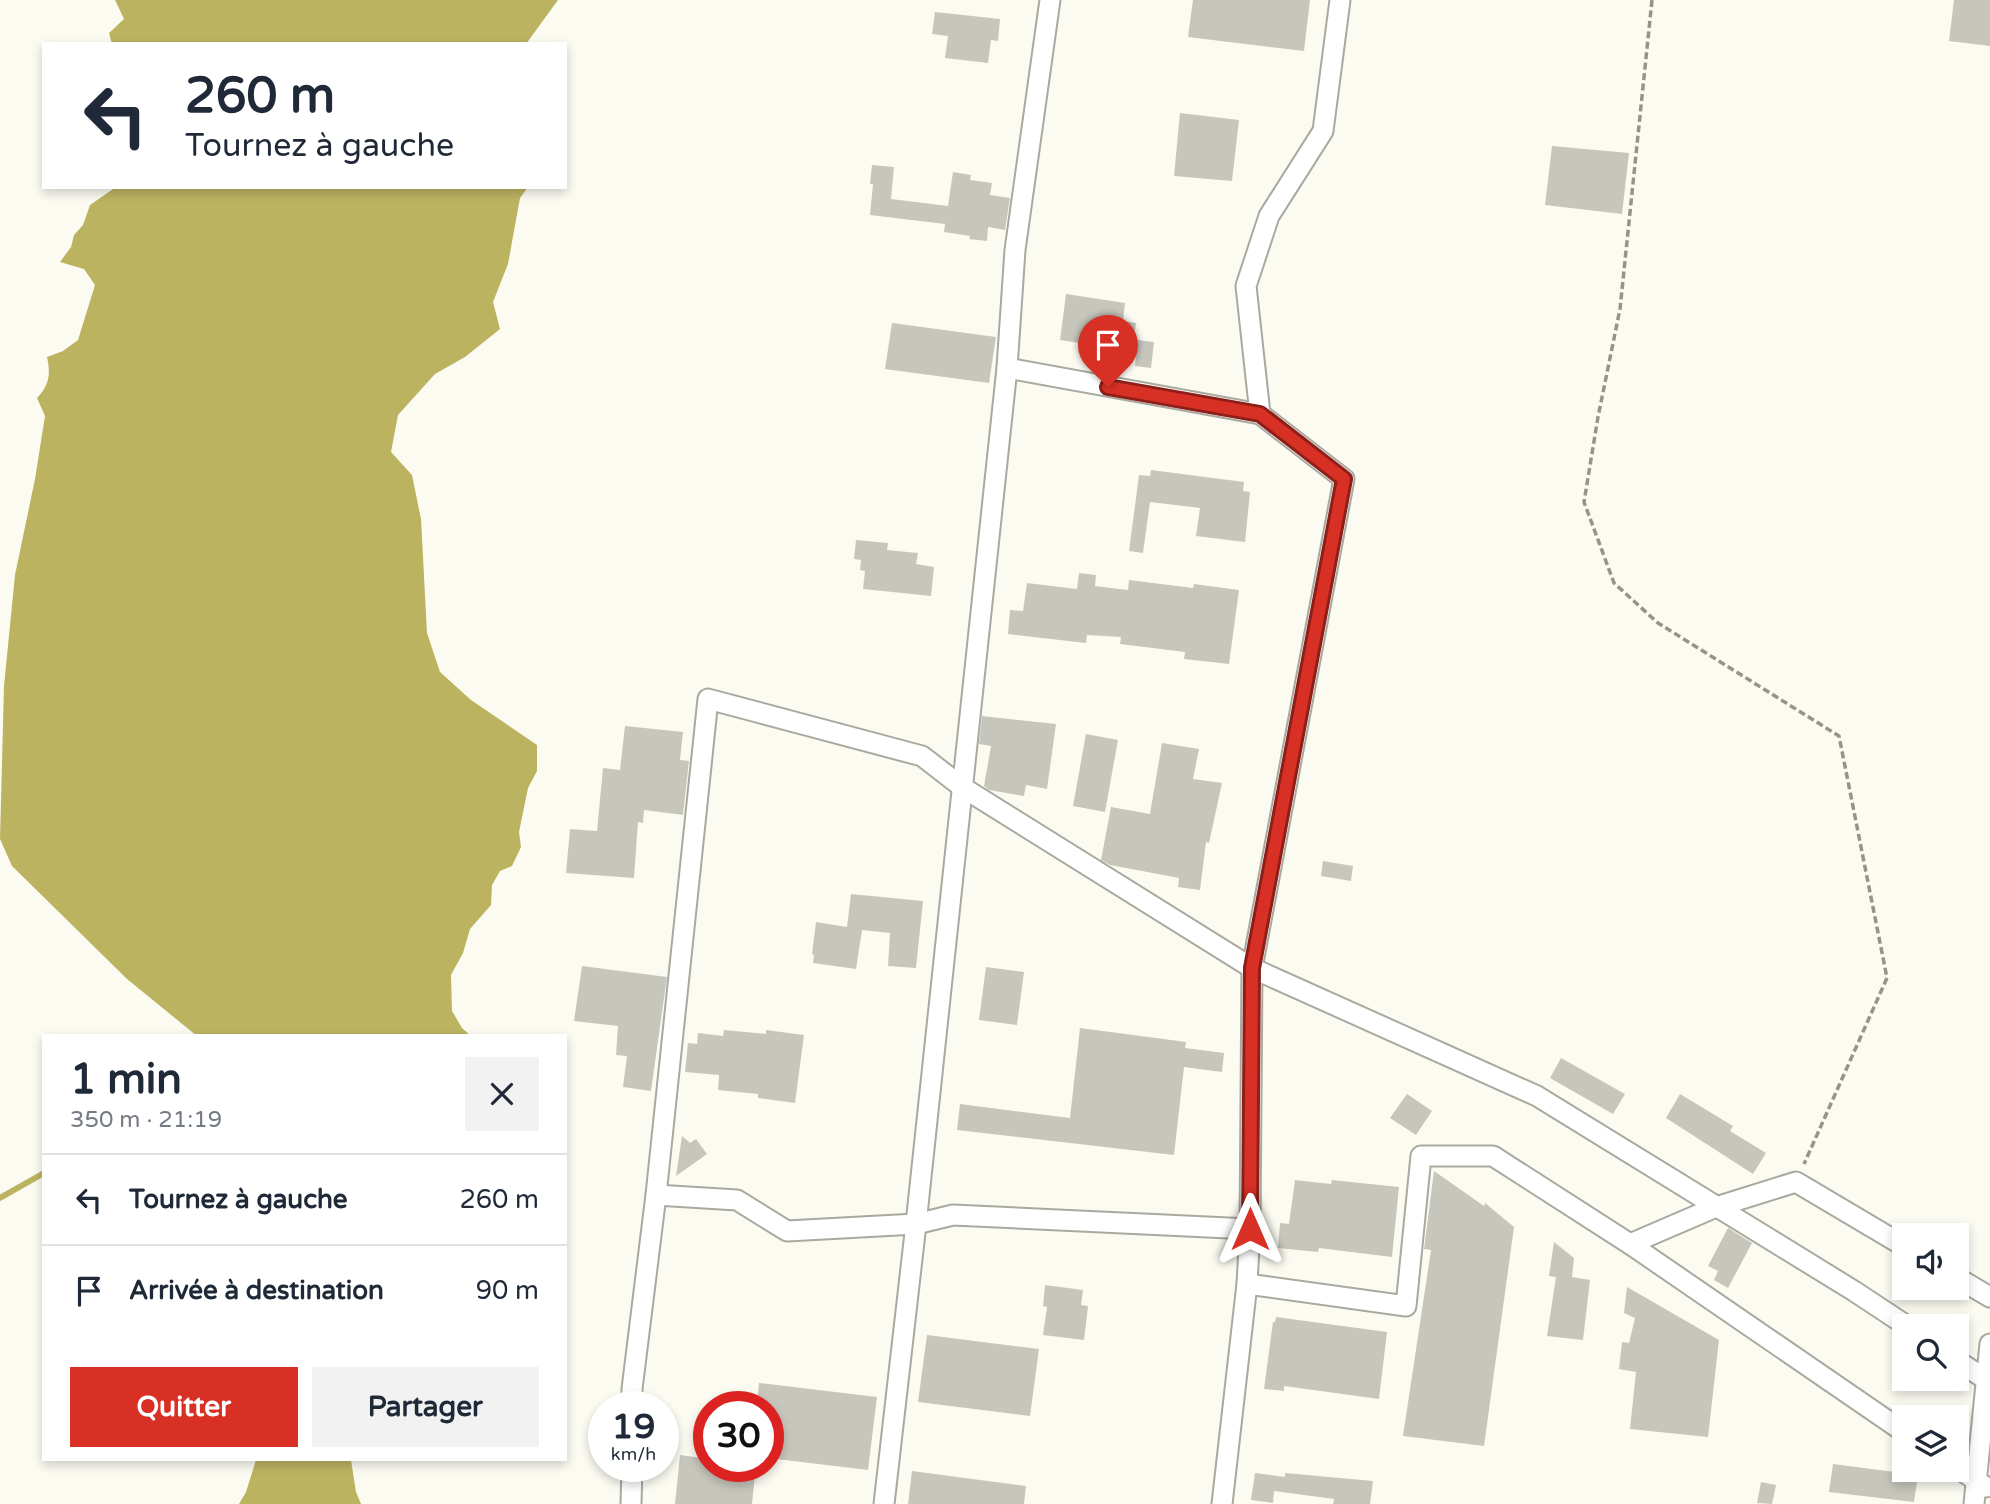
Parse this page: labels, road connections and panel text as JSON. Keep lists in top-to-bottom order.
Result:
{
  "page": {
    "turn": ["260 m", "Tournez à gauche"],
    "heading": ["1 min", "350 m · 21:19"],
    "list": [
      {
        "name": "Tournez à gauche",
        "value": "260 m"
      },
      {
        "name": "Arrivée à destination",
        "value": "90 m"
      }
    ],
    "buttons": ["Quitter", "Partager"],
    "speed": "19 km/h",
    "limit": "30"
  }
}
